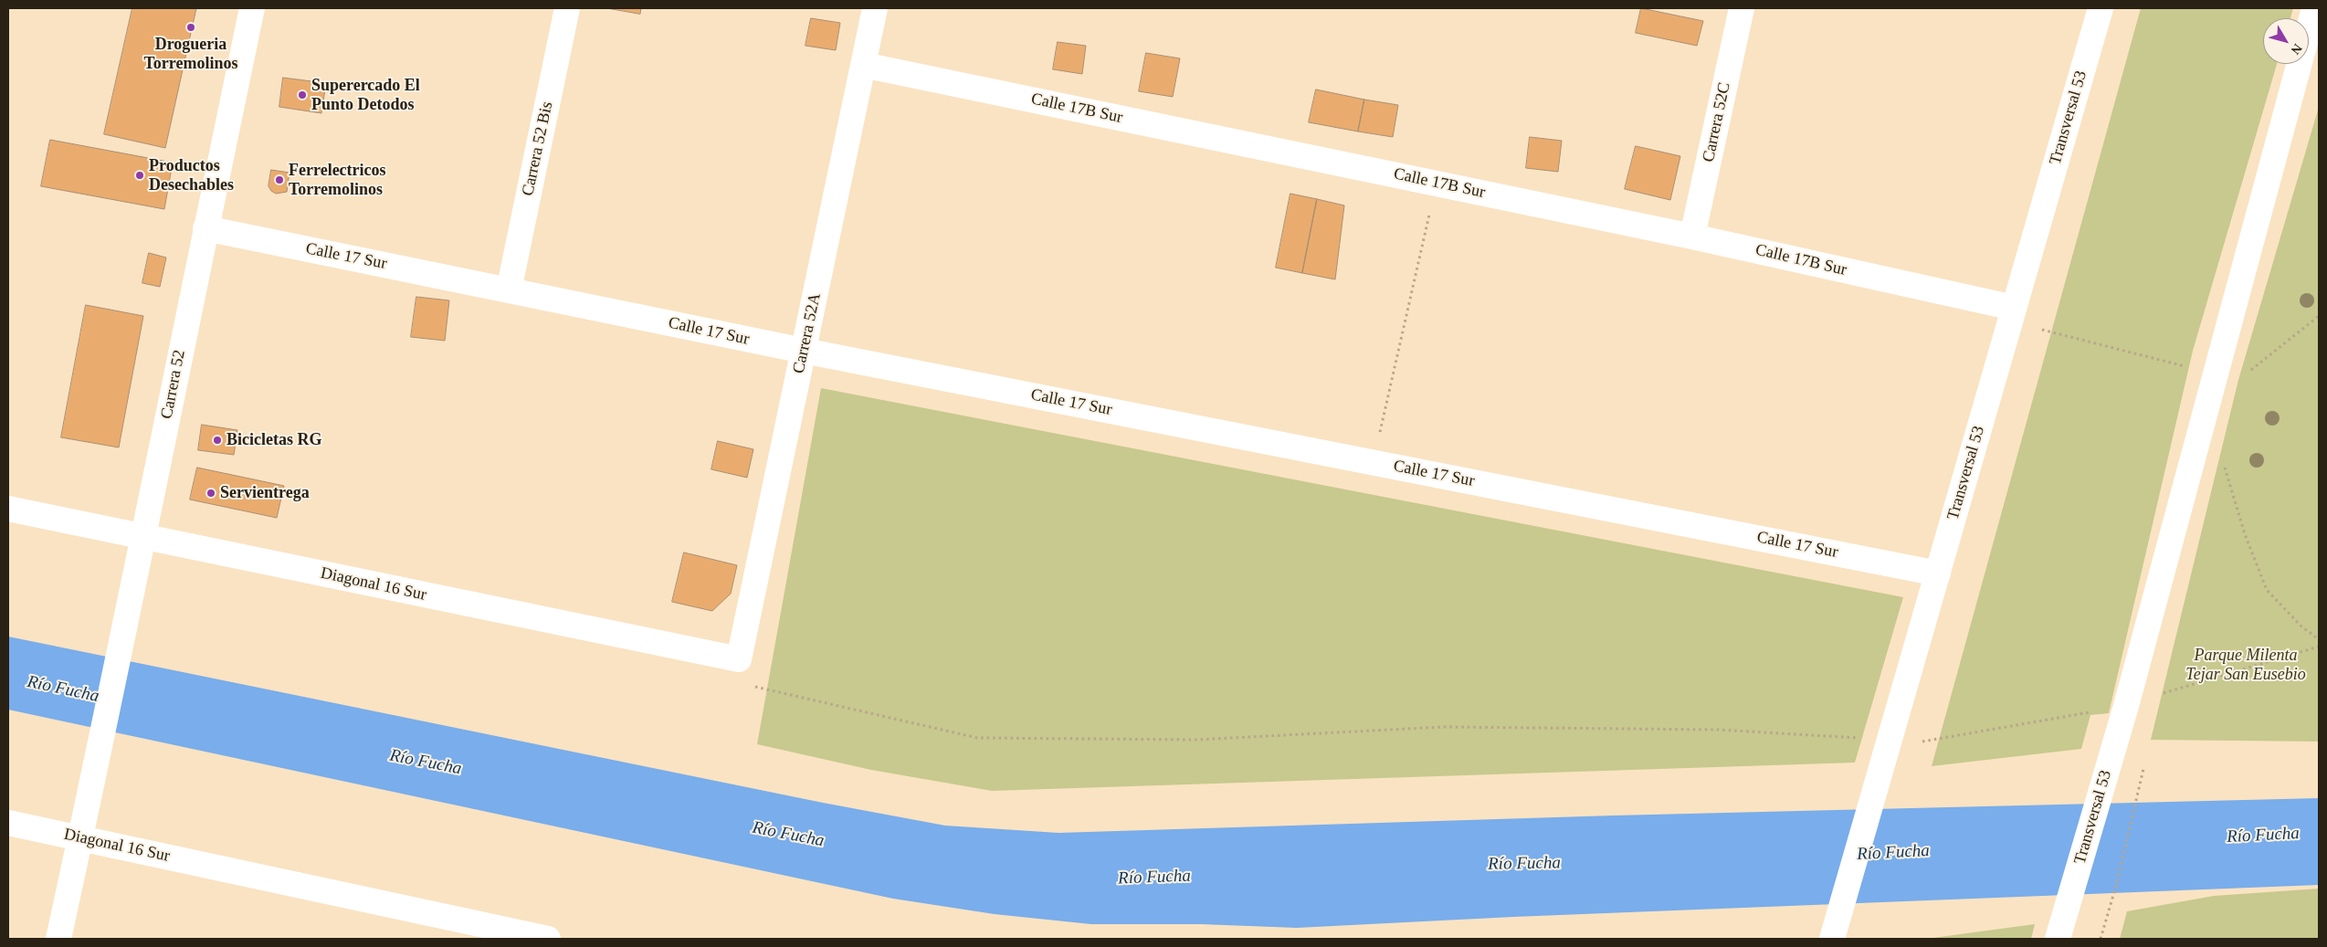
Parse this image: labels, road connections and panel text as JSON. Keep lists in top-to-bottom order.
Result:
{
  "streets": {
    "street": [
      "Calle 17B Sur",
      "Transversal 53",
      "Carrera 52C",
      "Carrera 52 Bis",
      "Calle 17 Sur",
      "Carrera 52A",
      "Carrera 52",
      "Diagonal 16 Sur"
    ]
  },
  "crossings": [
    ["Calle 17B Sur", "Transversal 53"],
    ["Calle 17B Sur", "Carrera 52C"],
    ["Calle 17B Sur", "Carrera 52A"],
    ["Transversal 53", "Calle 17 Sur"],
    ["Carrera 52 Bis", "Calle 17 Sur"],
    ["Calle 17 Sur", "Carrera 52A"],
    ["Calle 17 Sur", "Carrera 52"],
    ["Carrera 52A", "Diagonal 16 Sur"],
    ["Carrera 52", "Diagonal 16 Sur"]
  ],
  "water": ["Río Fucha"],
  "parks": ["Parque Milenta Tejar San Eusebio"],
  "places": [
    "Drogueria Torremolinos",
    "Superercado El Punto Detodos",
    "Productos Desechables",
    "Ferrelectricos Torremolinos",
    "Bicicletas RG",
    "Servientrega"
  ],
  "north": "bottom right"
}
